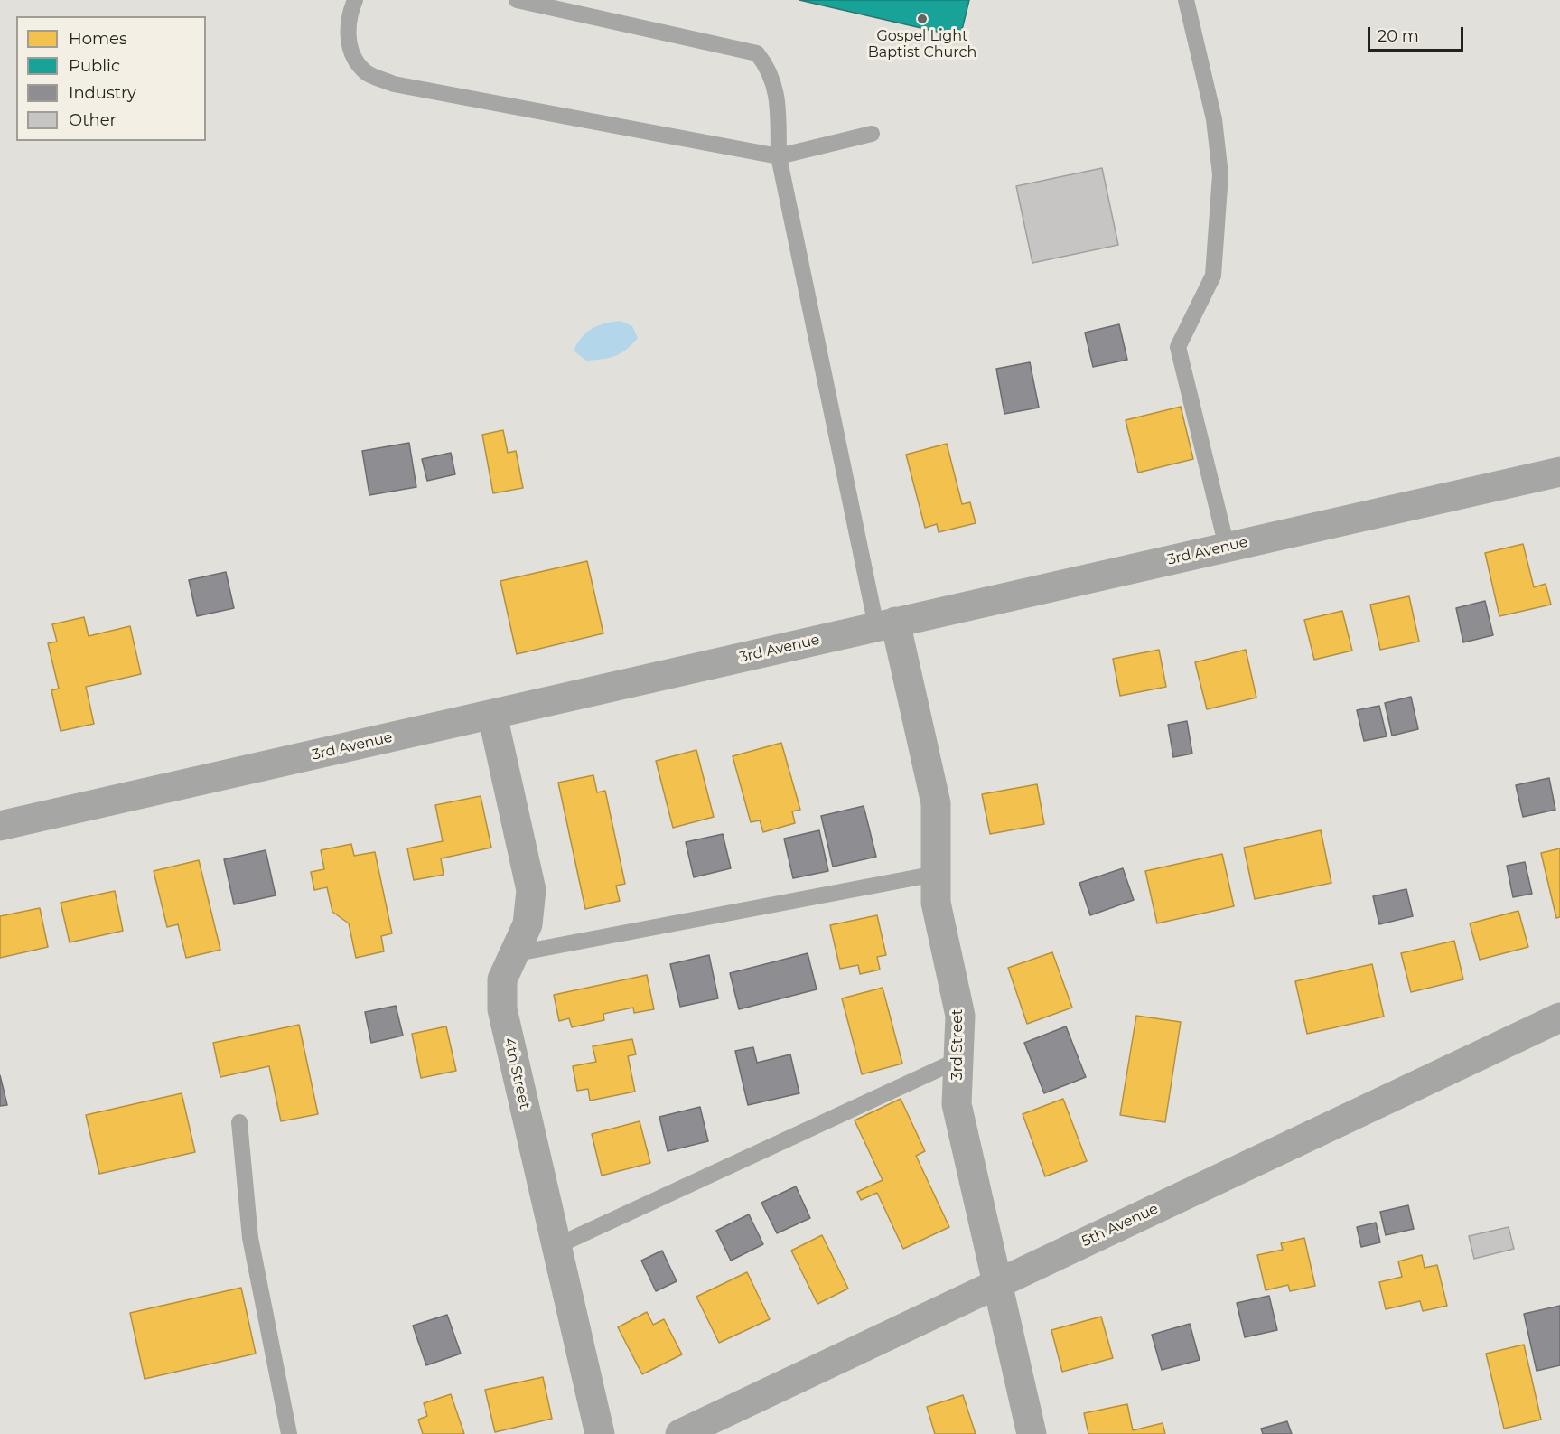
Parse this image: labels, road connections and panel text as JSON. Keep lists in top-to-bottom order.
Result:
{
  "streets": {
    "street": [
      "3rd Avenue",
      "3rd Street",
      "4th Street",
      "5th Avenue"
    ]
  },
  "crossings": [
    ["3rd Avenue", "3rd Street"],
    ["3rd Avenue", "4th Street"],
    ["3rd Street", "5th Avenue"]
  ],
  "places": ["Gospel Light Baptist Church"],
  "legend": [
    "Homes",
    "Public",
    "Industry",
    "Other"
  ],
  "scale_bar": "20 m"
}
